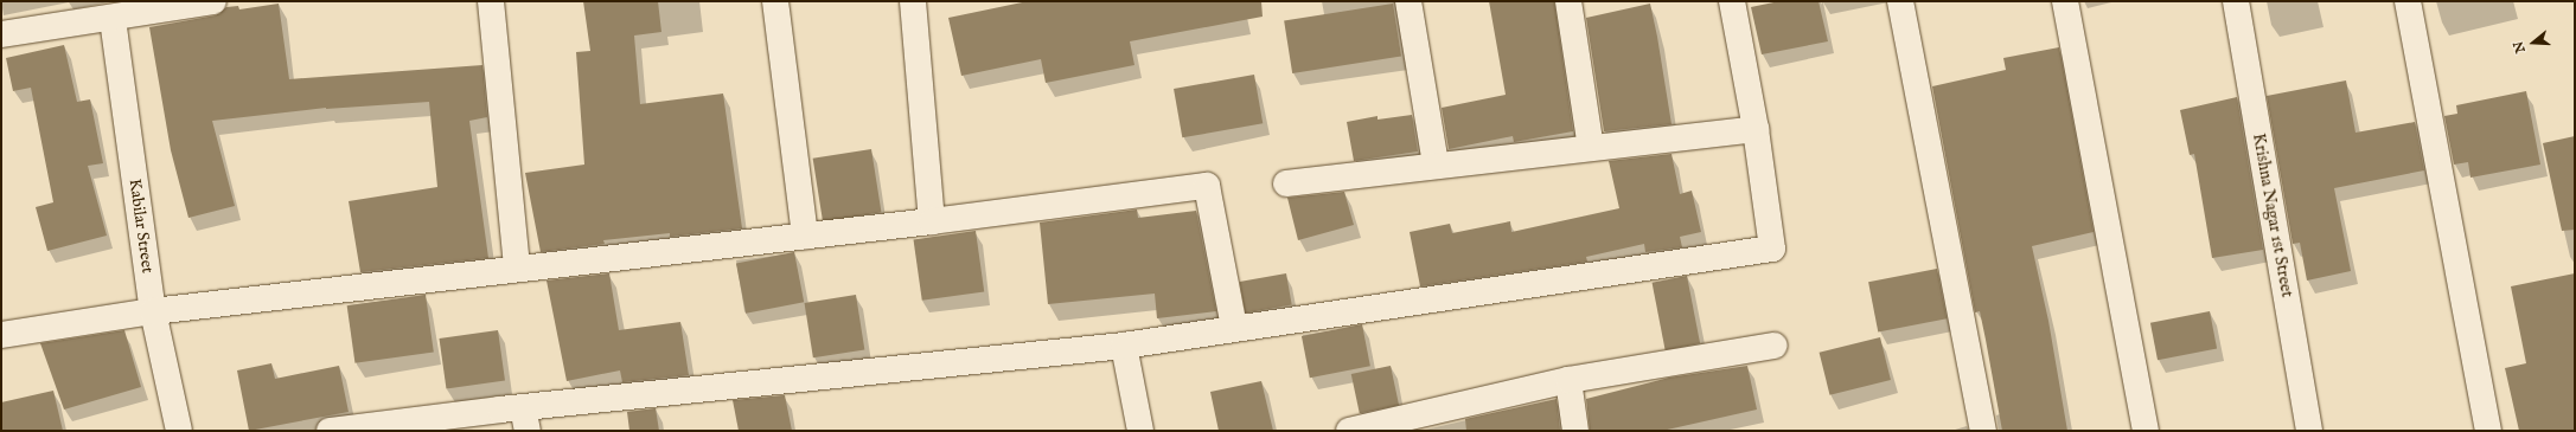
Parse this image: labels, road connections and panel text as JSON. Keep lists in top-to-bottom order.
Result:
{
  "streets": {
    "street": ["Krishna Nagar 1st Street", "Kabilar Street"]
  },
  "north": "left"
}
